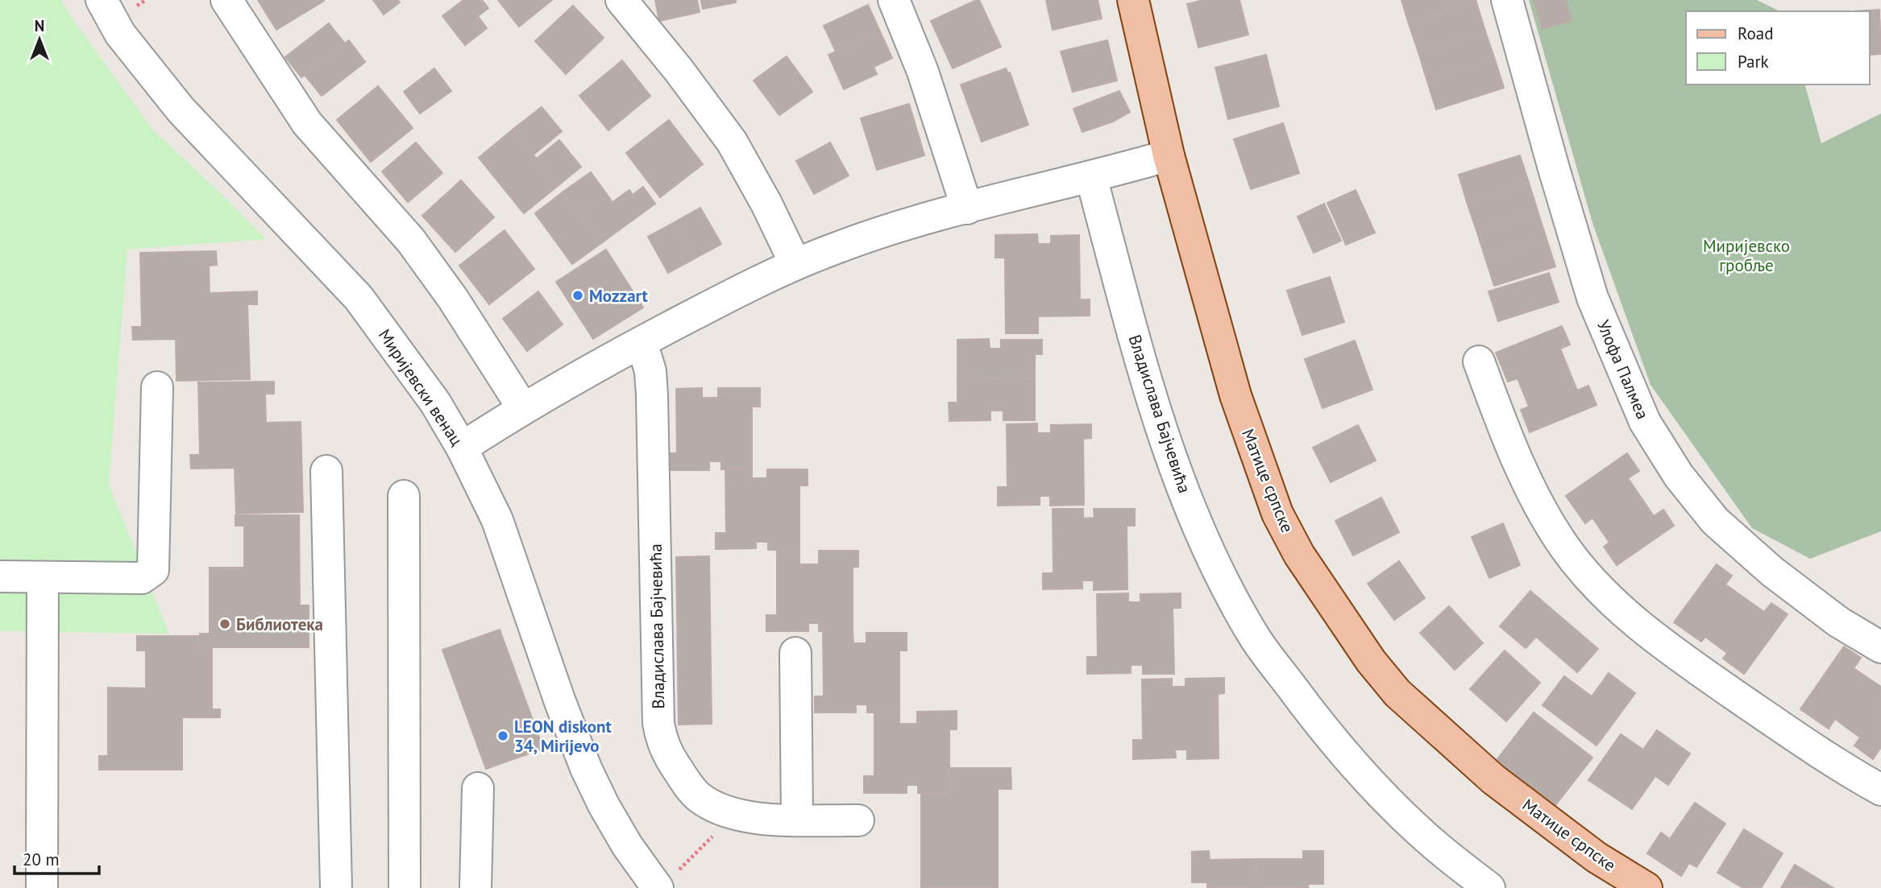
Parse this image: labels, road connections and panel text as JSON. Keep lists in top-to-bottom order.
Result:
{
  "streets": {
    "main road": ["Матице српске"],
    "street": ["Улофа Палмеа", "Миријевски венац", "Владислава Бајчевића"]
  },
  "parks": ["Миријевско гробље"],
  "places": ["Mozzart", "Библиотека", "LEON diskont 34, Mirijevo"],
  "legend": ["Road", "Park"],
  "scale_bar": "20 m",
  "north": "top"
}
